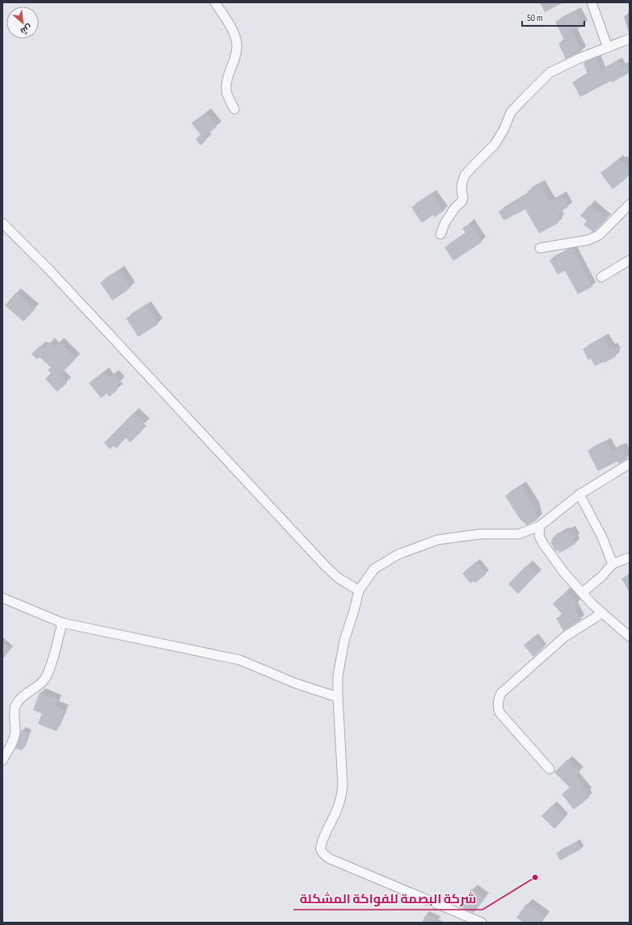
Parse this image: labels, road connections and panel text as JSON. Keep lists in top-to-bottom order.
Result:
{
  "places": ["شركة البصمة للفواكة المشكلة"],
  "scale_bar": "50 m",
  "north": "bottom right"
}
